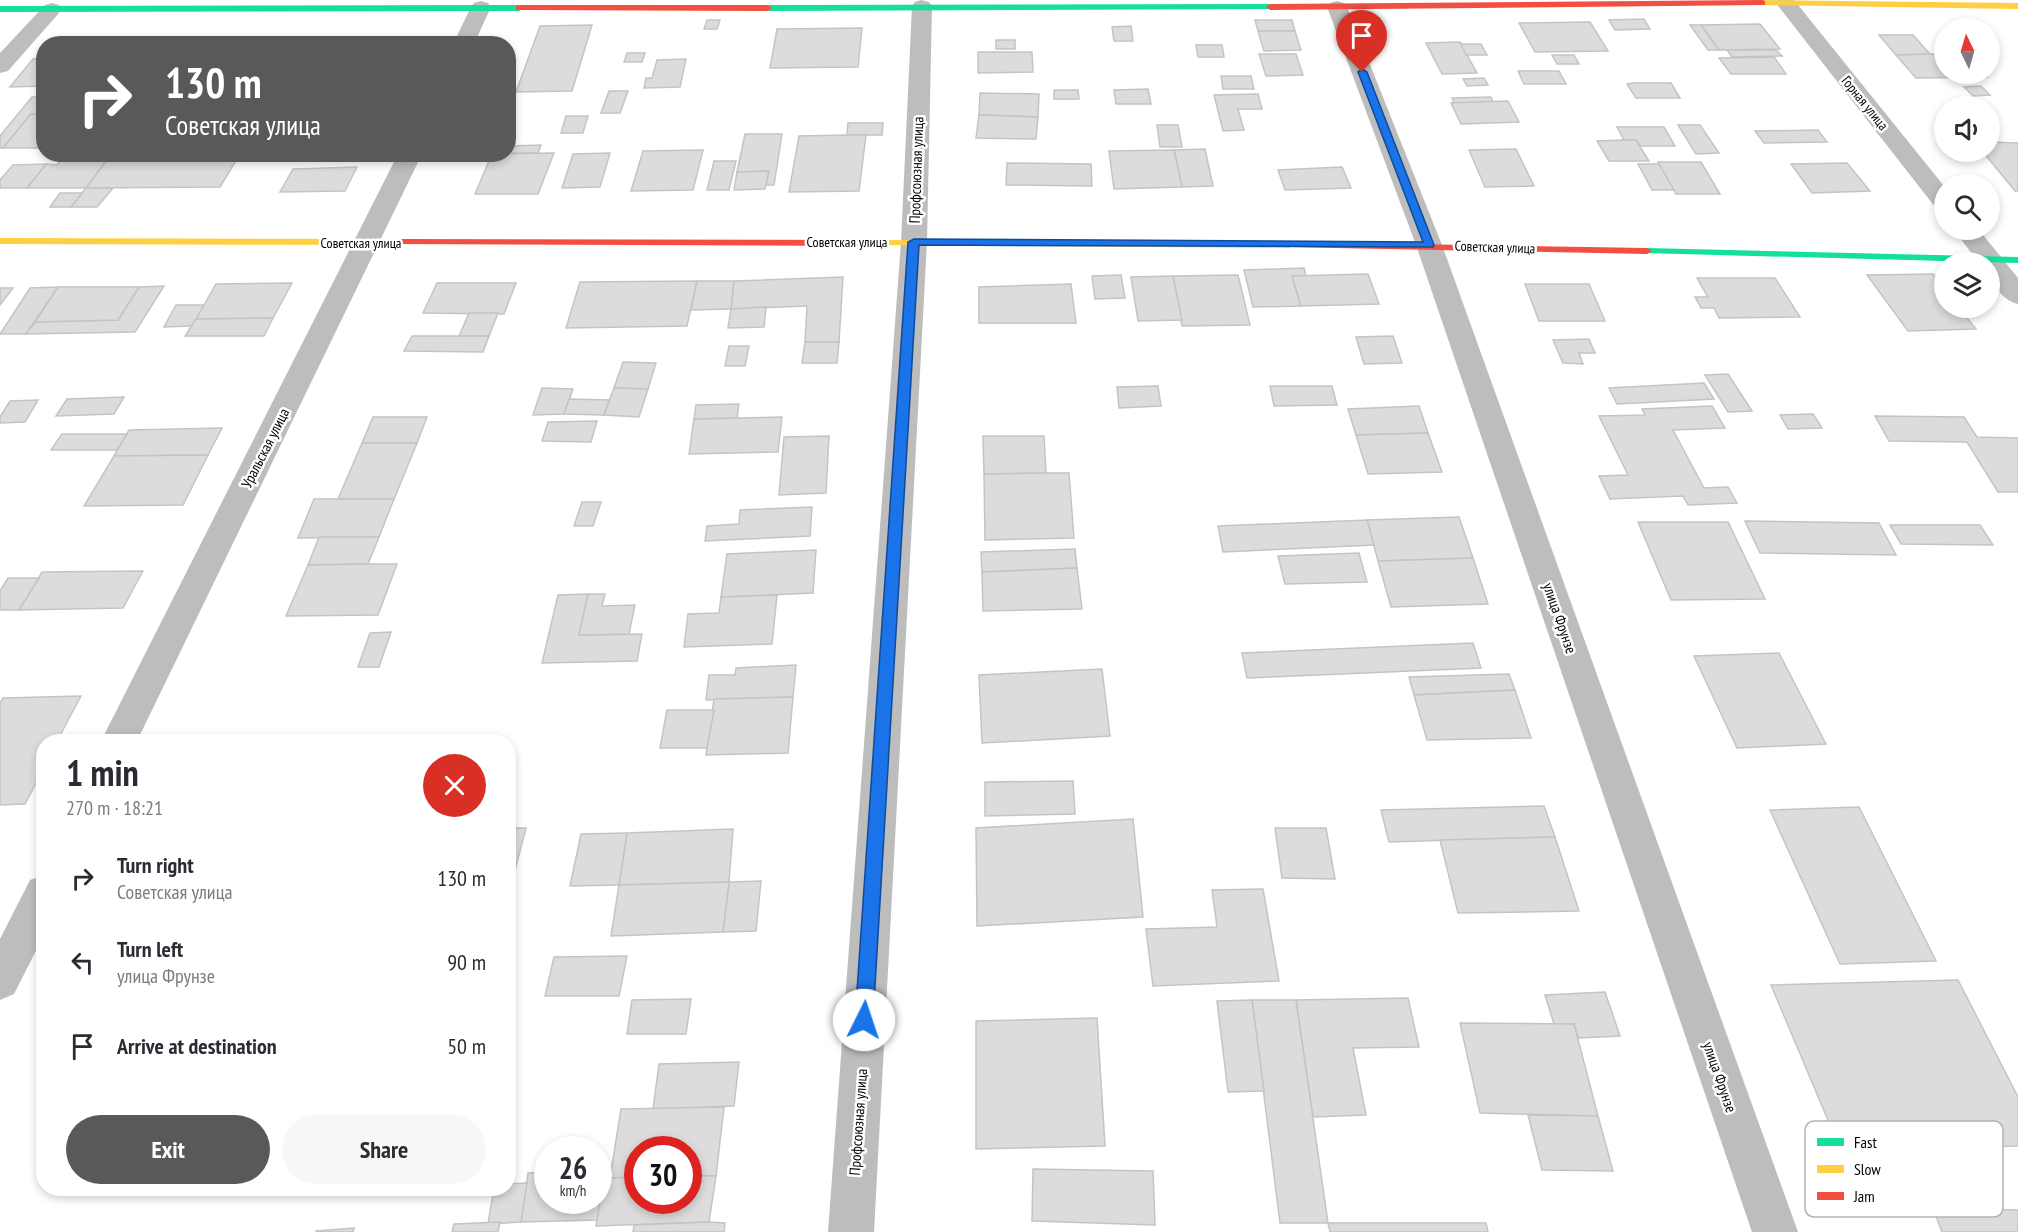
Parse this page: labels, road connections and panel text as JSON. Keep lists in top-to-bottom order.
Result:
{
  "streets": {
    "street": [
      "Горная улица",
      "Профсоюзная улица",
      "Советская улица",
      "Уральская улица",
      "улица Фрунзе"
    ]
  },
  "crossings": [
    ["Профсоюзная улица", "Советская улица"],
    ["Советская улица", "Уральская улица"],
    ["Советская улица", "улица Фрунзе"]
  ],
  "legend": ["Fast", "Slow", "Jam"],
  "north": "top",
  "page": {
    "turn": ["130 m", "Советская улица"],
    "heading": ["1 min", "270 m · 18:21"],
    "list": [
      {
        "name": "Turn right",
        "note": "Советская улица",
        "value": "130 m"
      },
      {
        "name": "Turn left",
        "note": "улица Фрунзе",
        "value": "90 m"
      },
      {
        "name": "Arrive at destination",
        "value": "50 m"
      }
    ],
    "buttons": ["Exit", "Share"],
    "speed": "26 km/h",
    "limit": "30"
  }
}
